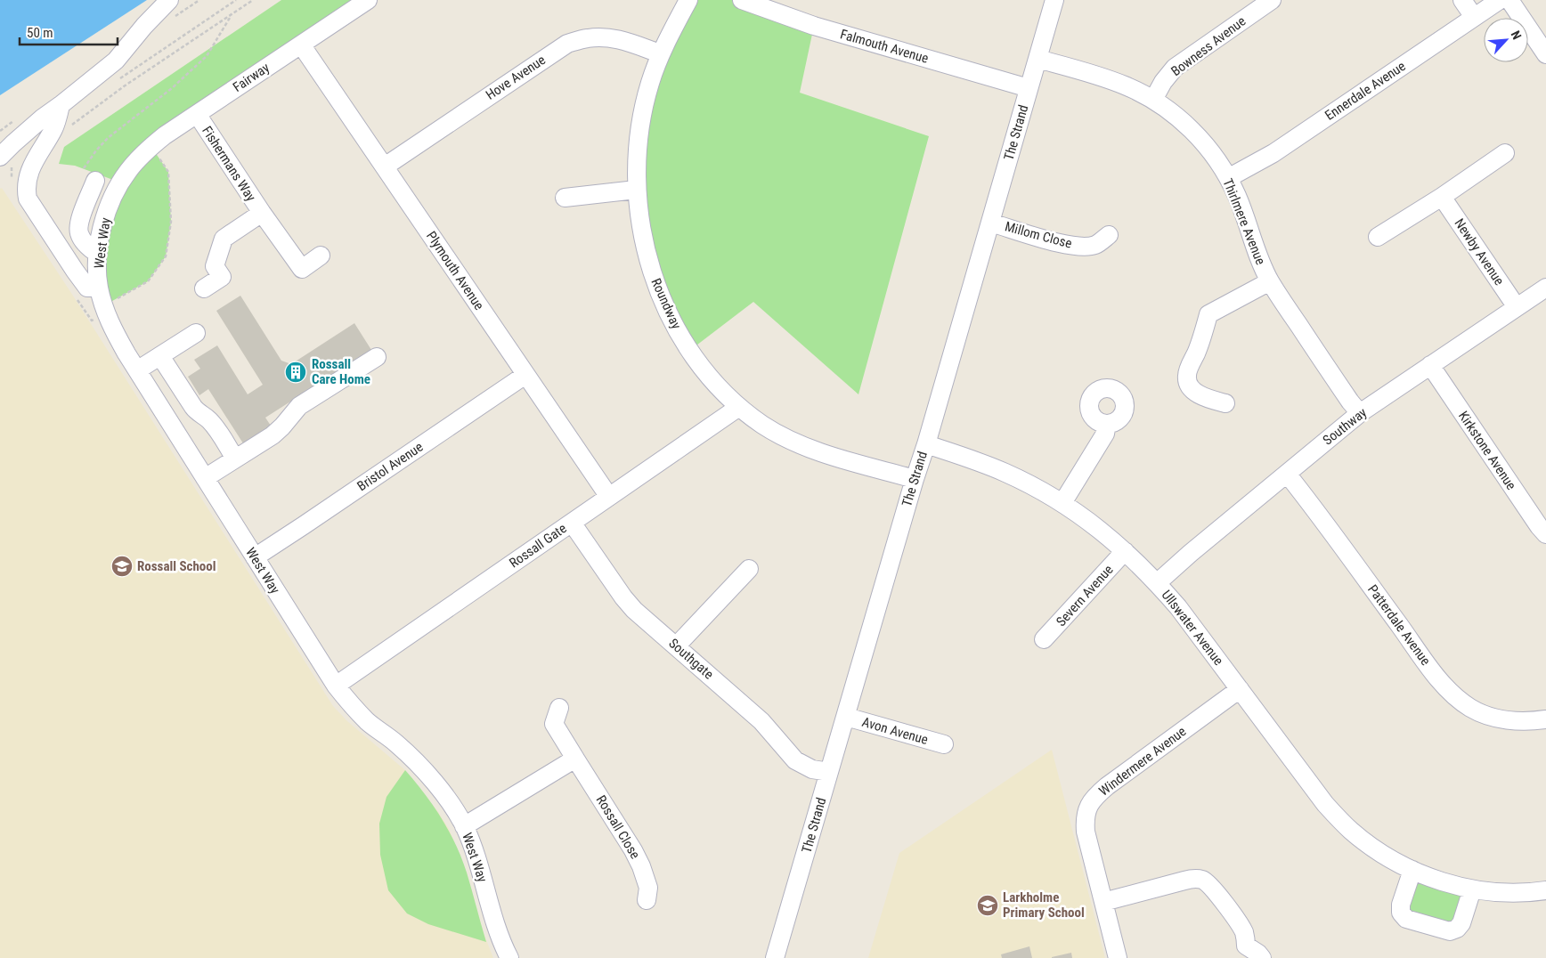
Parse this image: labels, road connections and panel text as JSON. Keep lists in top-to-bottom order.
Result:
{
  "streets": {
    "street": [
      "Falmouth Avenue",
      "Bowness Avenue",
      "Fairway",
      "Hove Avenue",
      "Ennerdale Avenue",
      "The Strand",
      "Fishermans Way",
      "Thirlmere Avenue",
      "Millom Close",
      "West Way",
      "Newby Avenue",
      "Plymouth Avenue",
      "Roundway",
      "Southway",
      "Kirkstone Avenue",
      "Bristol Avenue",
      "Rossall Gate",
      "Severn Avenue",
      "Patterdale Avenue",
      "Ullswater Avenue",
      "Southgate",
      "Avon Avenue",
      "Windermere Avenue",
      "Rossall Close"
    ]
  },
  "crossings": [
    ["Falmouth Avenue", "The Strand"],
    ["Bowness Avenue", "Thirlmere Avenue"],
    ["Fairway", "Fishermans Way"],
    ["Fairway", "West Way"],
    ["Fairway", "Plymouth Avenue"],
    ["Hove Avenue", "Plymouth Avenue"],
    ["Hove Avenue", "Roundway"],
    ["Ennerdale Avenue", "Thirlmere Avenue"],
    ["The Strand", "Thirlmere Avenue"],
    ["The Strand", "Millom Close"],
    ["The Strand", "Roundway"],
    ["The Strand", "Ullswater Avenue"],
    ["The Strand", "Southgate"],
    ["The Strand", "Avon Avenue"],
    ["Thirlmere Avenue", "Southway"],
    ["West Way", "Bristol Avenue"],
    ["West Way", "Rossall Gate"],
    ["Newby Avenue", "Southway"],
    ["Plymouth Avenue", "Bristol Avenue"],
    ["Plymouth Avenue", "Rossall Gate"],
    ["Roundway", "Rossall Gate"],
    ["Southway", "Kirkstone Avenue"],
    ["Southway", "Patterdale Avenue"],
    ["Southway", "Ullswater Avenue"],
    ["Rossall Gate", "Southgate"],
    ["Severn Avenue", "Ullswater Avenue"],
    ["Ullswater Avenue", "Windermere Avenue"]
  ],
  "places": {
    "building": ["Rossall Care Home"],
    "school or university": ["Rossall School", "Larkholme Primary School"]
  },
  "scale_bar": "50 m",
  "north": "top right"
}
